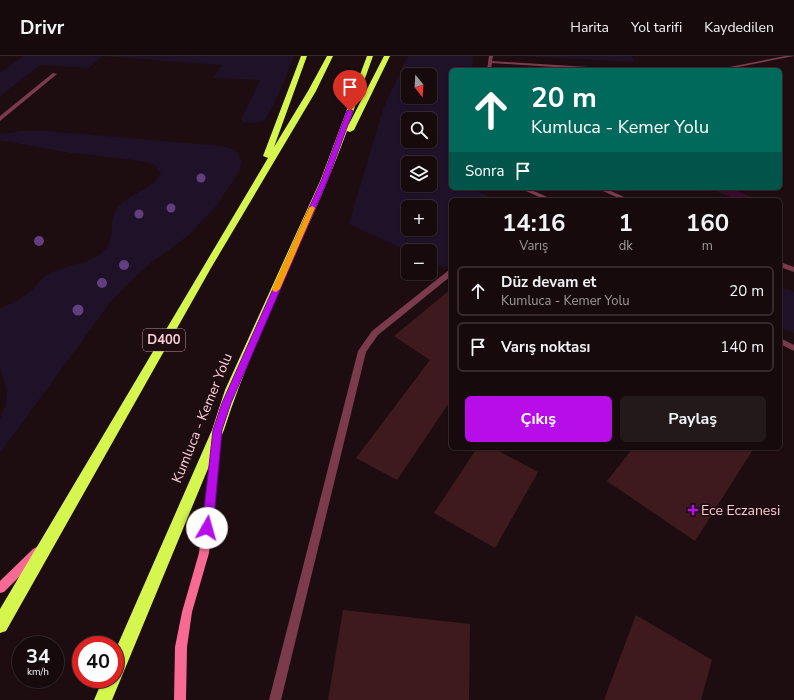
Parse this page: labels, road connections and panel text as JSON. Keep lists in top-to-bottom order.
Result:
{
  "streets": {
    "highway": ["D400", "Kumluca - Kemer Yolu"]
  },
  "places": {
    "health": ["Ece Eczanesi"]
  },
  "north": "bottom",
  "page": {
    "header": "Drivr",
    "nav": ["Harita", "Yol tarifi", "Kaydedilen"],
    "map_buttons": ["+", "−"],
    "turn": ["20 m", "Kumluca - Kemer Yolu"],
    "then": "Sonra",
    "eta": [
      "14:16",
      "Varış",
      "1",
      "dk",
      "160",
      "m"
    ],
    "list": [
      {
        "name": "Düz devam et",
        "note": "Kumluca - Kemer Yolu",
        "value": "20 m"
      },
      {
        "name": "Varış noktası",
        "value": "140 m"
      }
    ],
    "buttons": ["Çıkış", "Paylaş"],
    "speed": "34 km/h",
    "limit": "40"
  }
}
